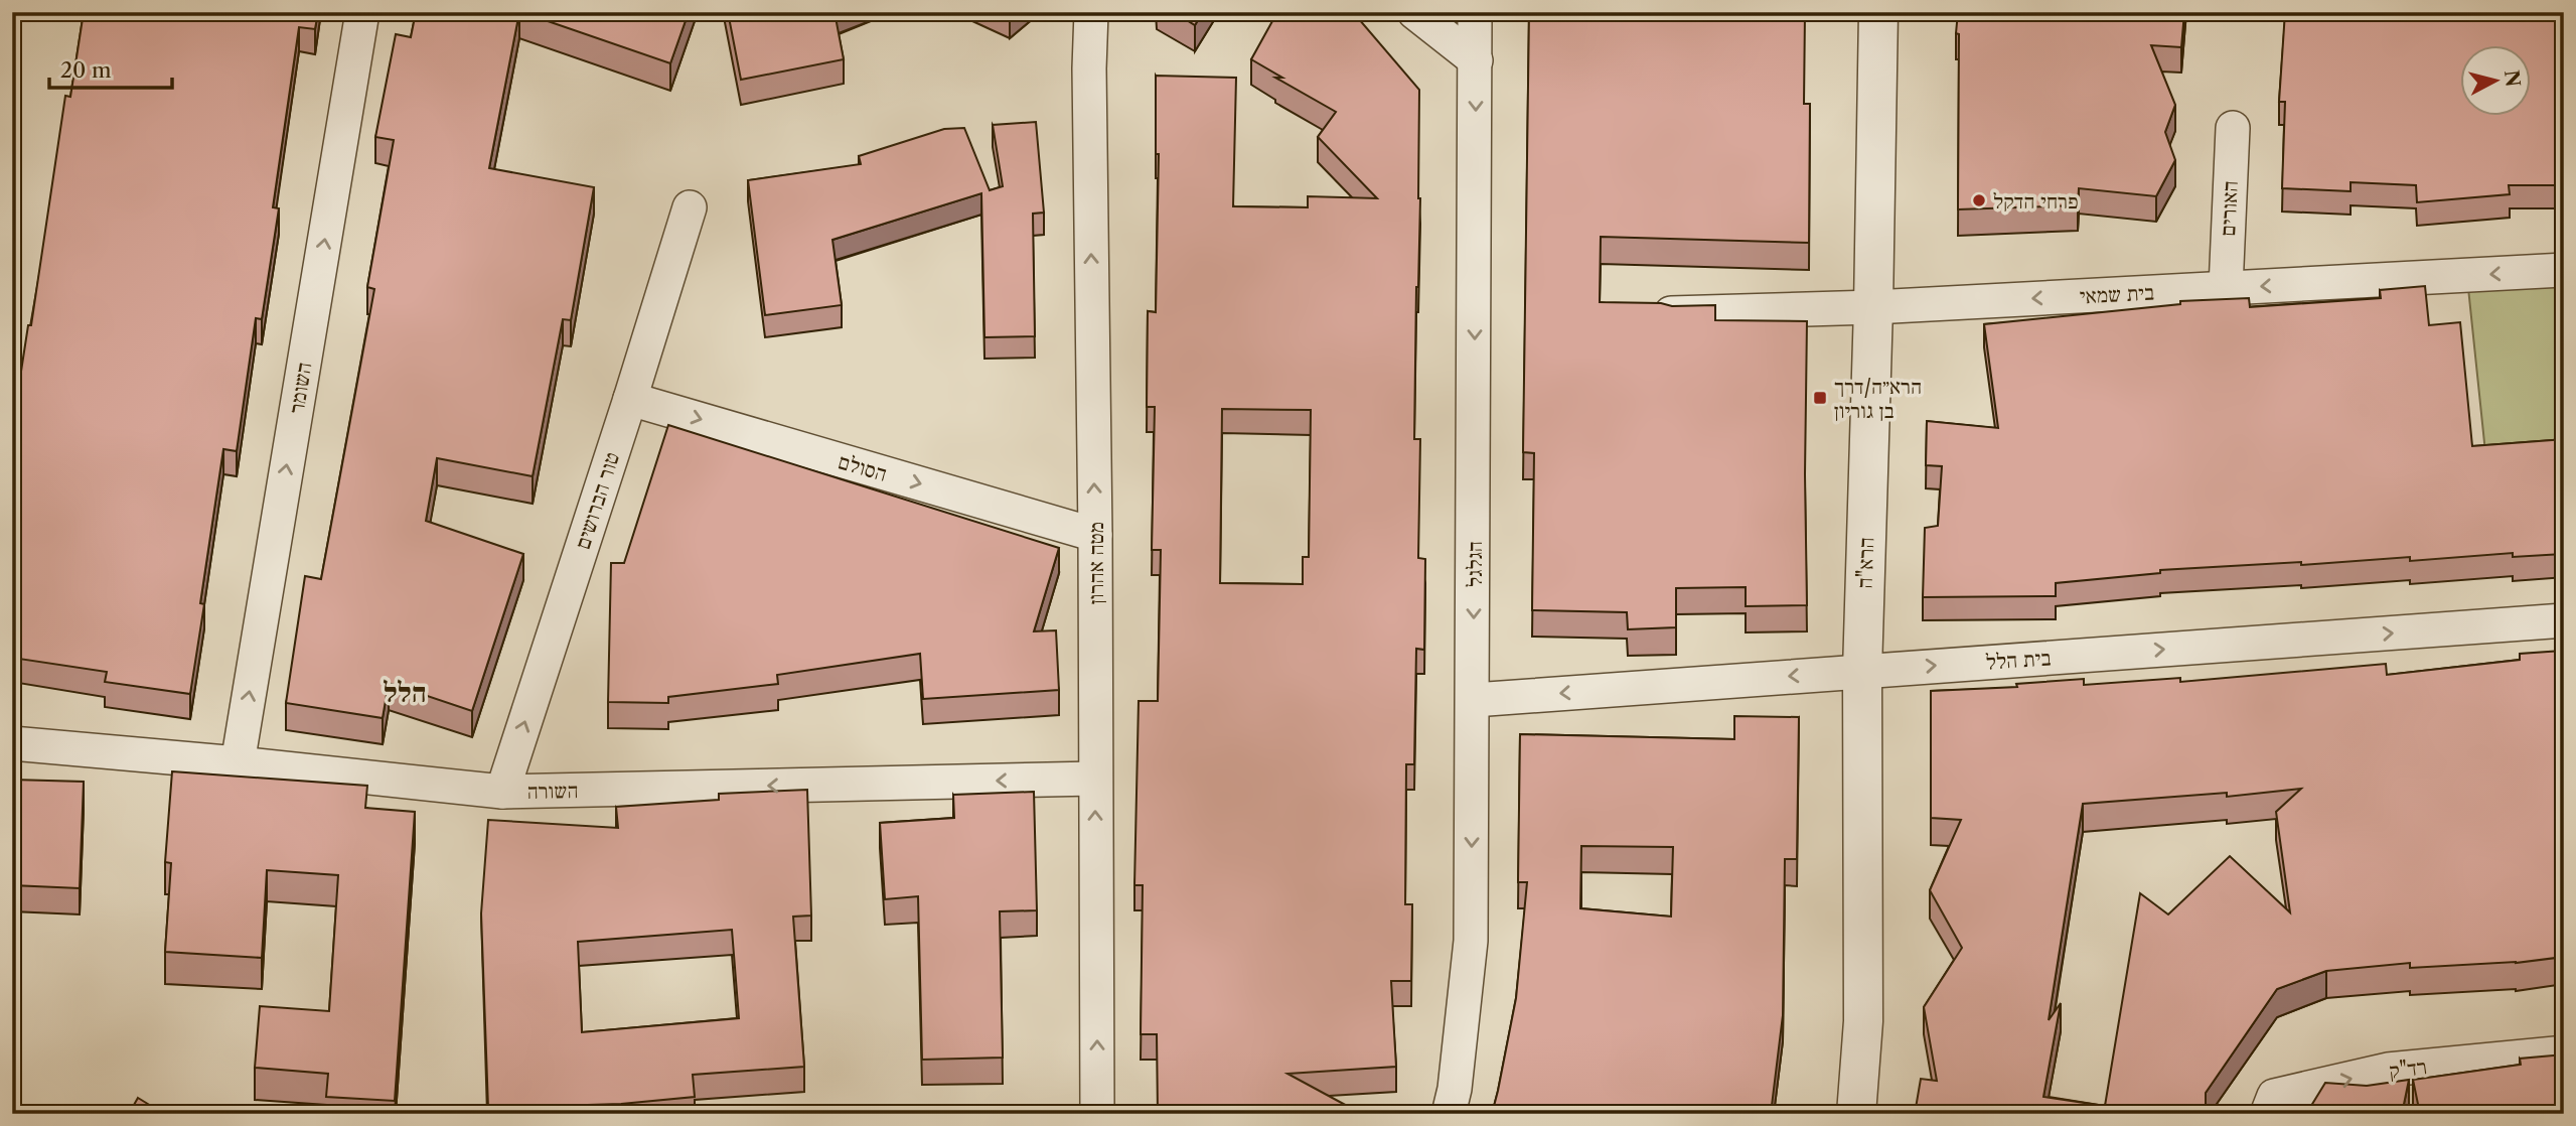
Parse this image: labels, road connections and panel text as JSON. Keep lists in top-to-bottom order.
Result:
{
  "streets": {
    "street": [
      "האורים",
      "בית שמאי",
      "השומר",
      "הסולם",
      "טור הברושים",
      "מטה אהרון",
      "הרא\"ה",
      "הגלגל",
      "בית הלל",
      "השורה",
      "רד\"ק"
    ]
  },
  "crossings": [
    ["האורים", "בית שמאי"],
    ["בית שמאי", "הרא\"ה"],
    ["השומר", "השורה"],
    ["הסולם", "טור הברושים"],
    ["הסולם", "מטה אהרון"],
    ["טור הברושים", "השורה"],
    ["מטה אהרון", "השורה"],
    ["הרא\"ה", "בית הלל"],
    ["הגלגל", "בית הלל"]
  ],
  "one_way": [
    "בית שמאי",
    "השומר",
    "הסולם",
    "טור הברושים",
    "מטה אהרון",
    "הגלגל",
    "השורה",
    "רד\"ק"
  ],
  "districts": ["הלל"],
  "places": {
    "other": ["פרחי הדקל"],
    "transit": ["הרא״ה/דרך בן גוריון"]
  },
  "scale_bar": "20 m",
  "north": "right"
}
